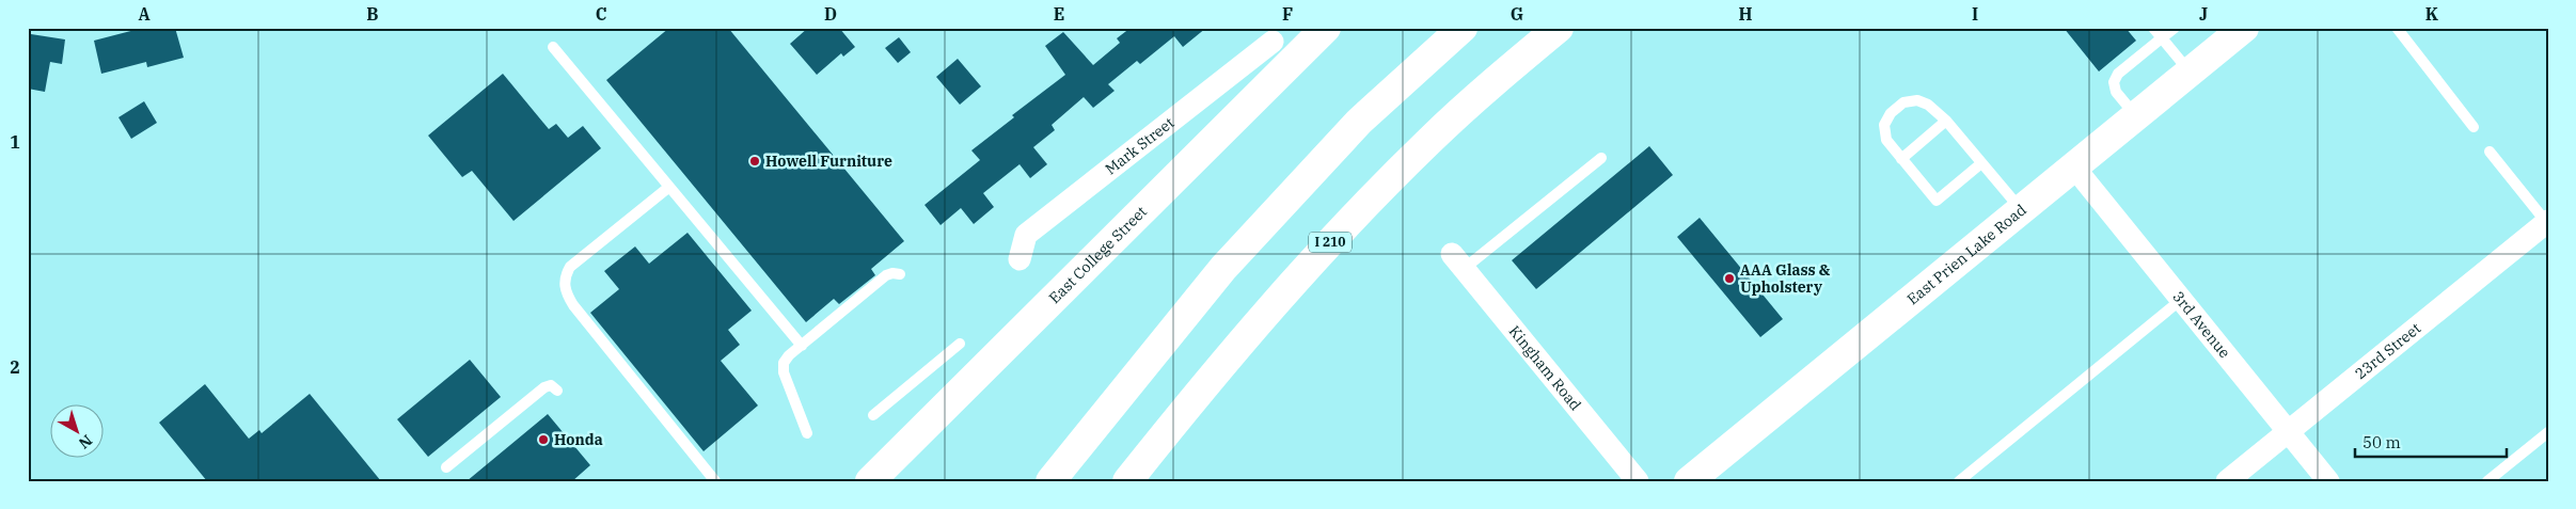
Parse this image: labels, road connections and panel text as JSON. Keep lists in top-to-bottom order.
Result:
{
  "streets": {
    "main road": ["I 210", "East College Street", "East Prien Lake Road"],
    "street": [
      "Mark Street",
      "3rd Avenue",
      "23rd Street",
      "Kingham Road"
    ]
  },
  "crossings": [
    ["East Prien Lake Road", "3rd Avenue"],
    ["3rd Avenue", "23rd Street"]
  ],
  "places": ["Howell Furniture", "AAA Glass & Upholstery", "Honda"],
  "scale_bar": "50 m",
  "north": "bottom right",
  "grid": {
    "columns": [
      "A",
      "B",
      "C",
      "D",
      "E",
      "F",
      "G",
      "H",
      "I",
      "J",
      "K"
    ],
    "rows": ["1", "2"]
  }
}
